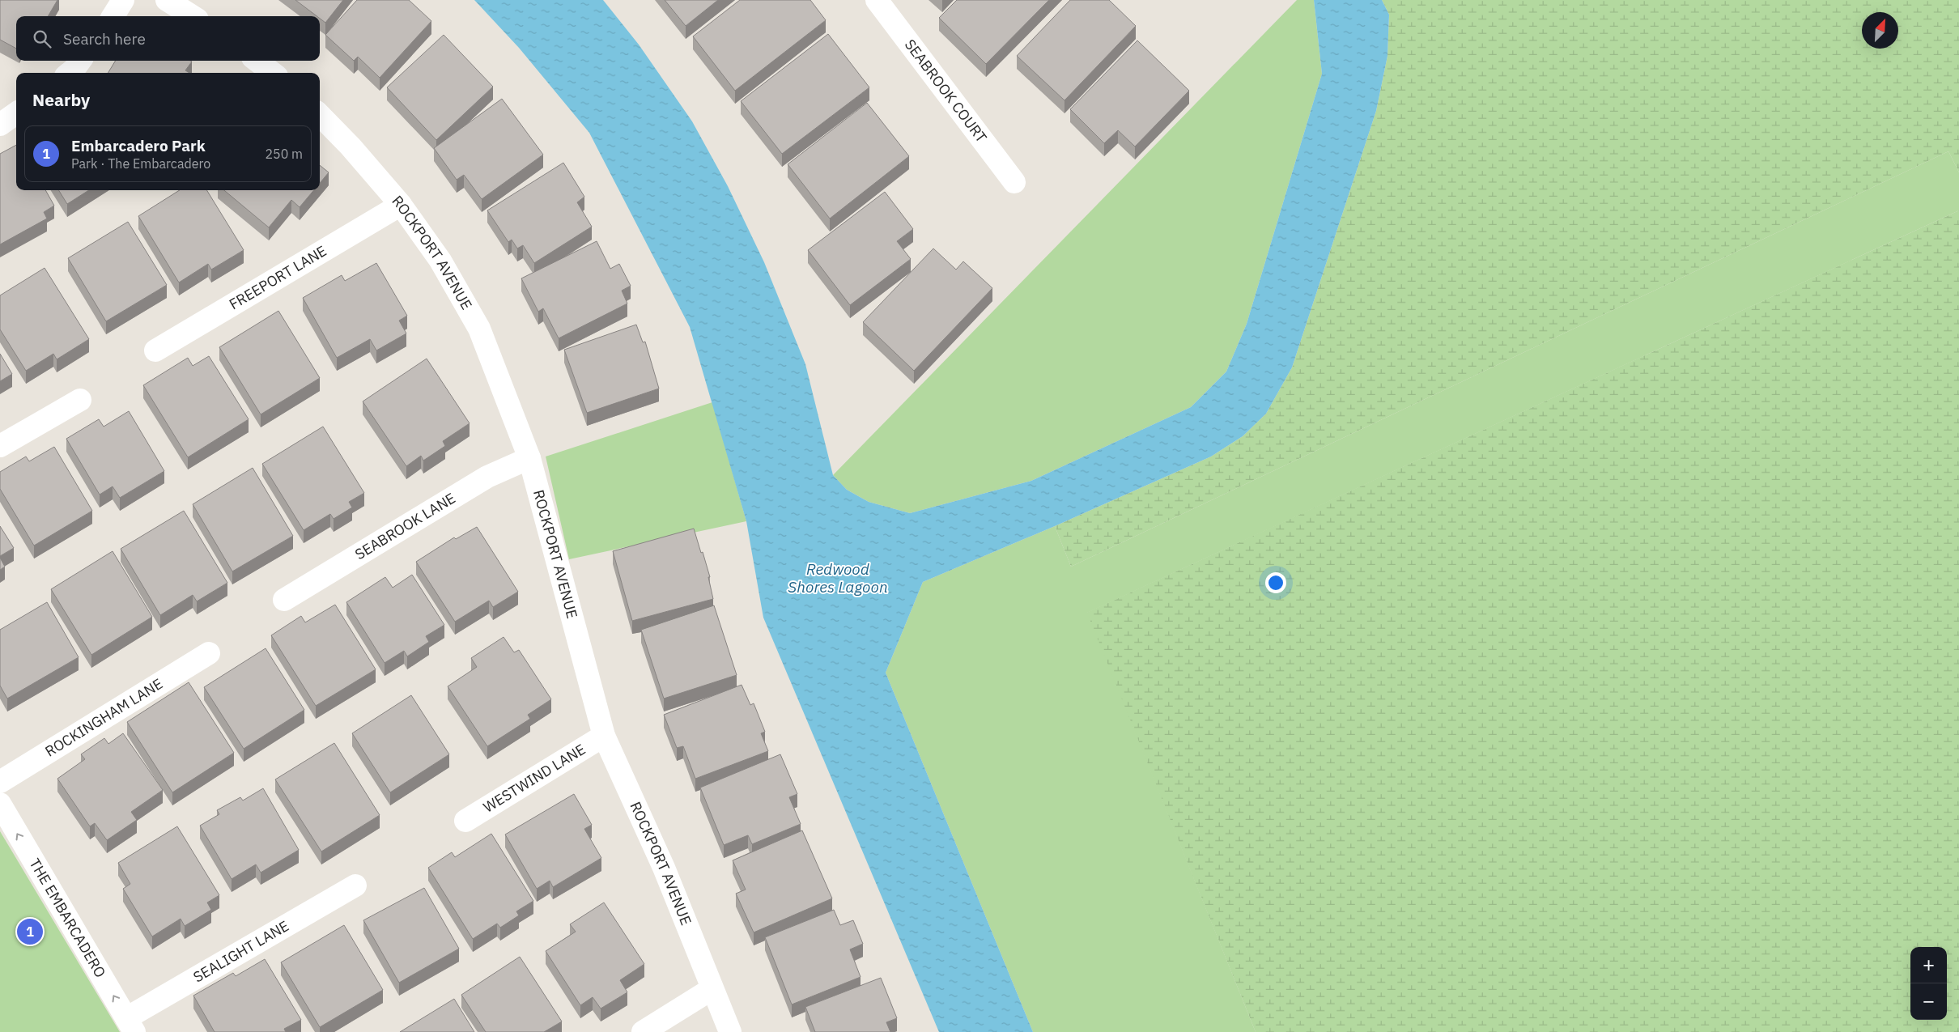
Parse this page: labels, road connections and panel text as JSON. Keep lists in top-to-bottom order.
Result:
{
  "streets": {
    "street": [
      "SEABROOK COURT",
      "ROCKPORT AVENUE",
      "FREEPORT LANE",
      "SEABROOK LANE",
      "ROCKINGHAM LANE",
      "WESTWIND LANE",
      "THE EMBARCADERO",
      "SEALIGHT LANE"
    ]
  },
  "crossings": [
    ["ROCKPORT AVENUE", "FREEPORT LANE"],
    ["ROCKPORT AVENUE", "SEABROOK LANE"],
    ["ROCKPORT AVENUE", "WESTWIND LANE"],
    ["THE EMBARCADERO", "SEALIGHT LANE"]
  ],
  "one_way": ["THE EMBARCADERO"],
  "water": ["Redwood Shores Lagoon"],
  "north": "top right",
  "page": {
    "search": "Search here",
    "heading": "Nearby",
    "list": [
      {
        "mark": "1",
        "name": "Embarcadero Park",
        "note": "Park · The Embarcadero",
        "value": "250 m"
      }
    ],
    "pins": "1",
    "map_buttons": ["+", "−"]
  }
}
